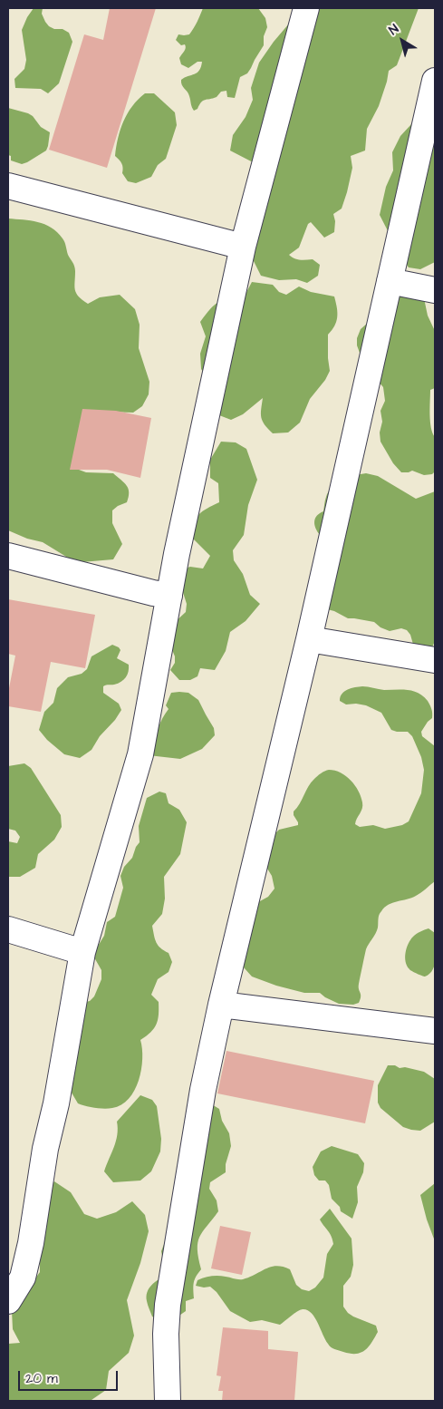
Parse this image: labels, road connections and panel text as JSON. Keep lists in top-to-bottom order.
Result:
{
  "scale_bar": "20 m",
  "north": "top left"
}
